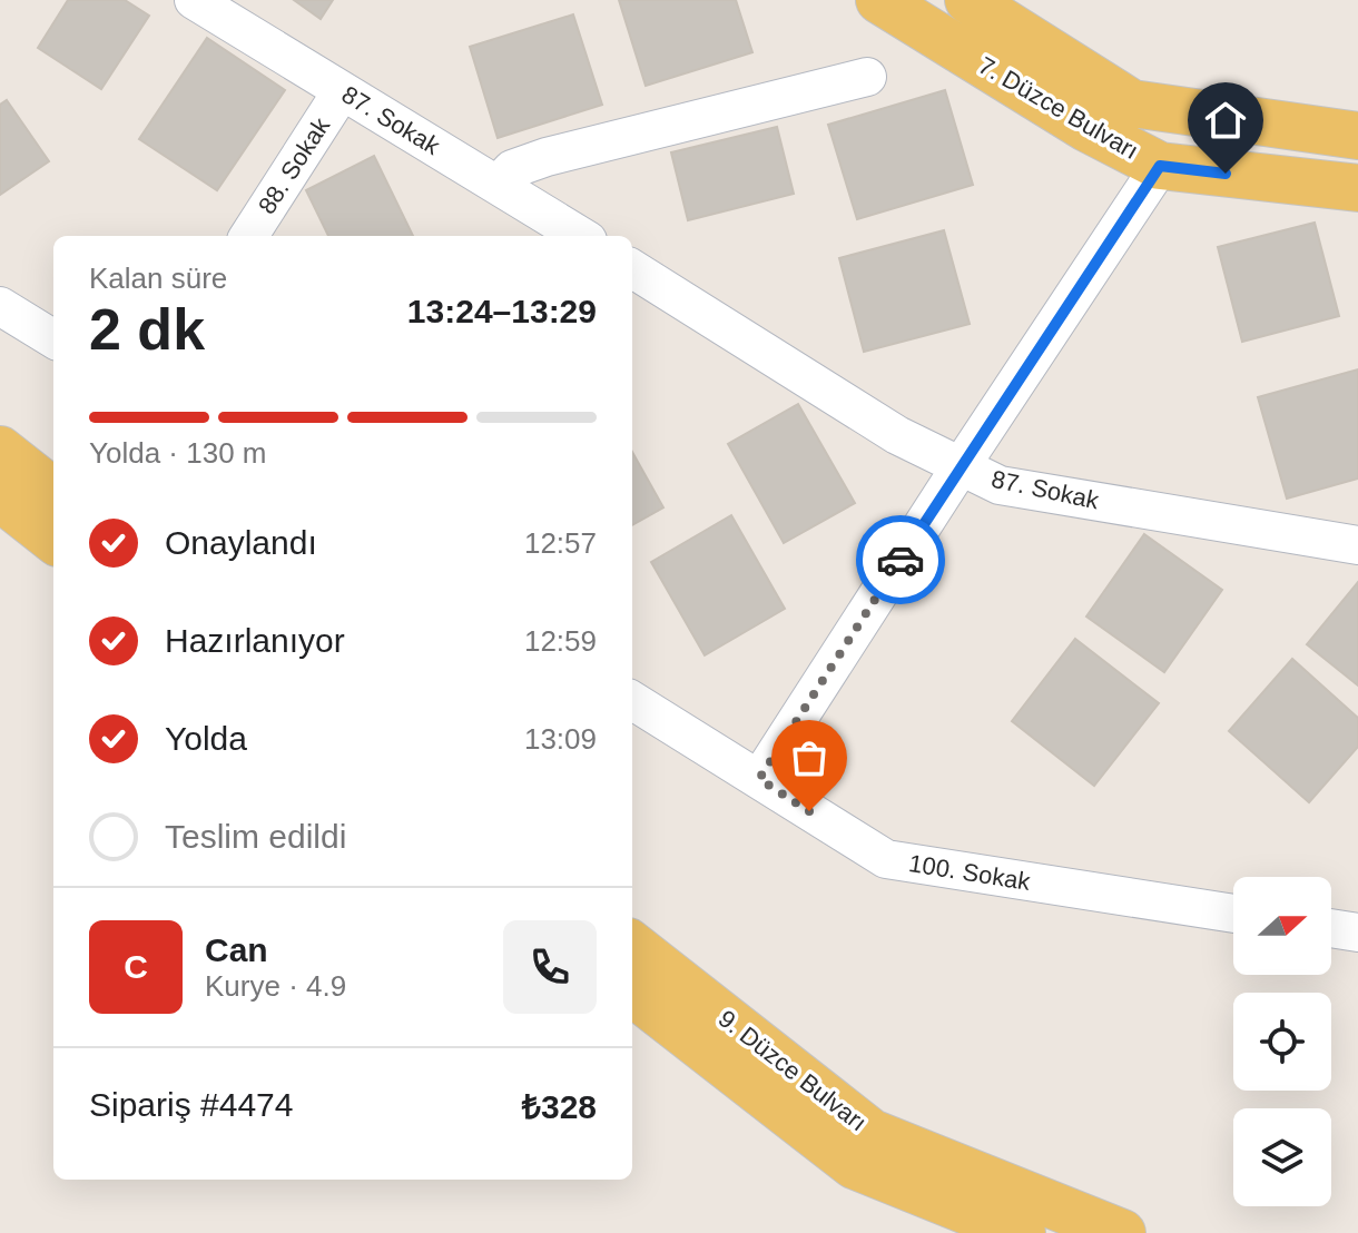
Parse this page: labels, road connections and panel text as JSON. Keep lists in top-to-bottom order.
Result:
{
  "streets": {
    "main road": ["7. Düzce Bulvarı", "9. Düzce Bulvarı"],
    "street": ["87. Sokak", "88. Sokak", "100. Sokak"]
  },
  "crossings": [
    ["87. Sokak", "88. Sokak"]
  ],
  "north": "right",
  "page": {
    "heading": ["2 dk", "Kalan süre", "13:24–13:29"],
    "panel": [
      "Can",
      "Kurye · 4.9",
      "Sipariş #4474",
      "₺328"
    ],
    "bar": "Yolda · 130 m",
    "list": [
      ["Onaylandı", "12:57"],
      ["Hazırlanıyor", "12:59"],
      ["Yolda", "13:09"],
      "Teslim edildi"
    ],
    "round": "C"
  }
}
